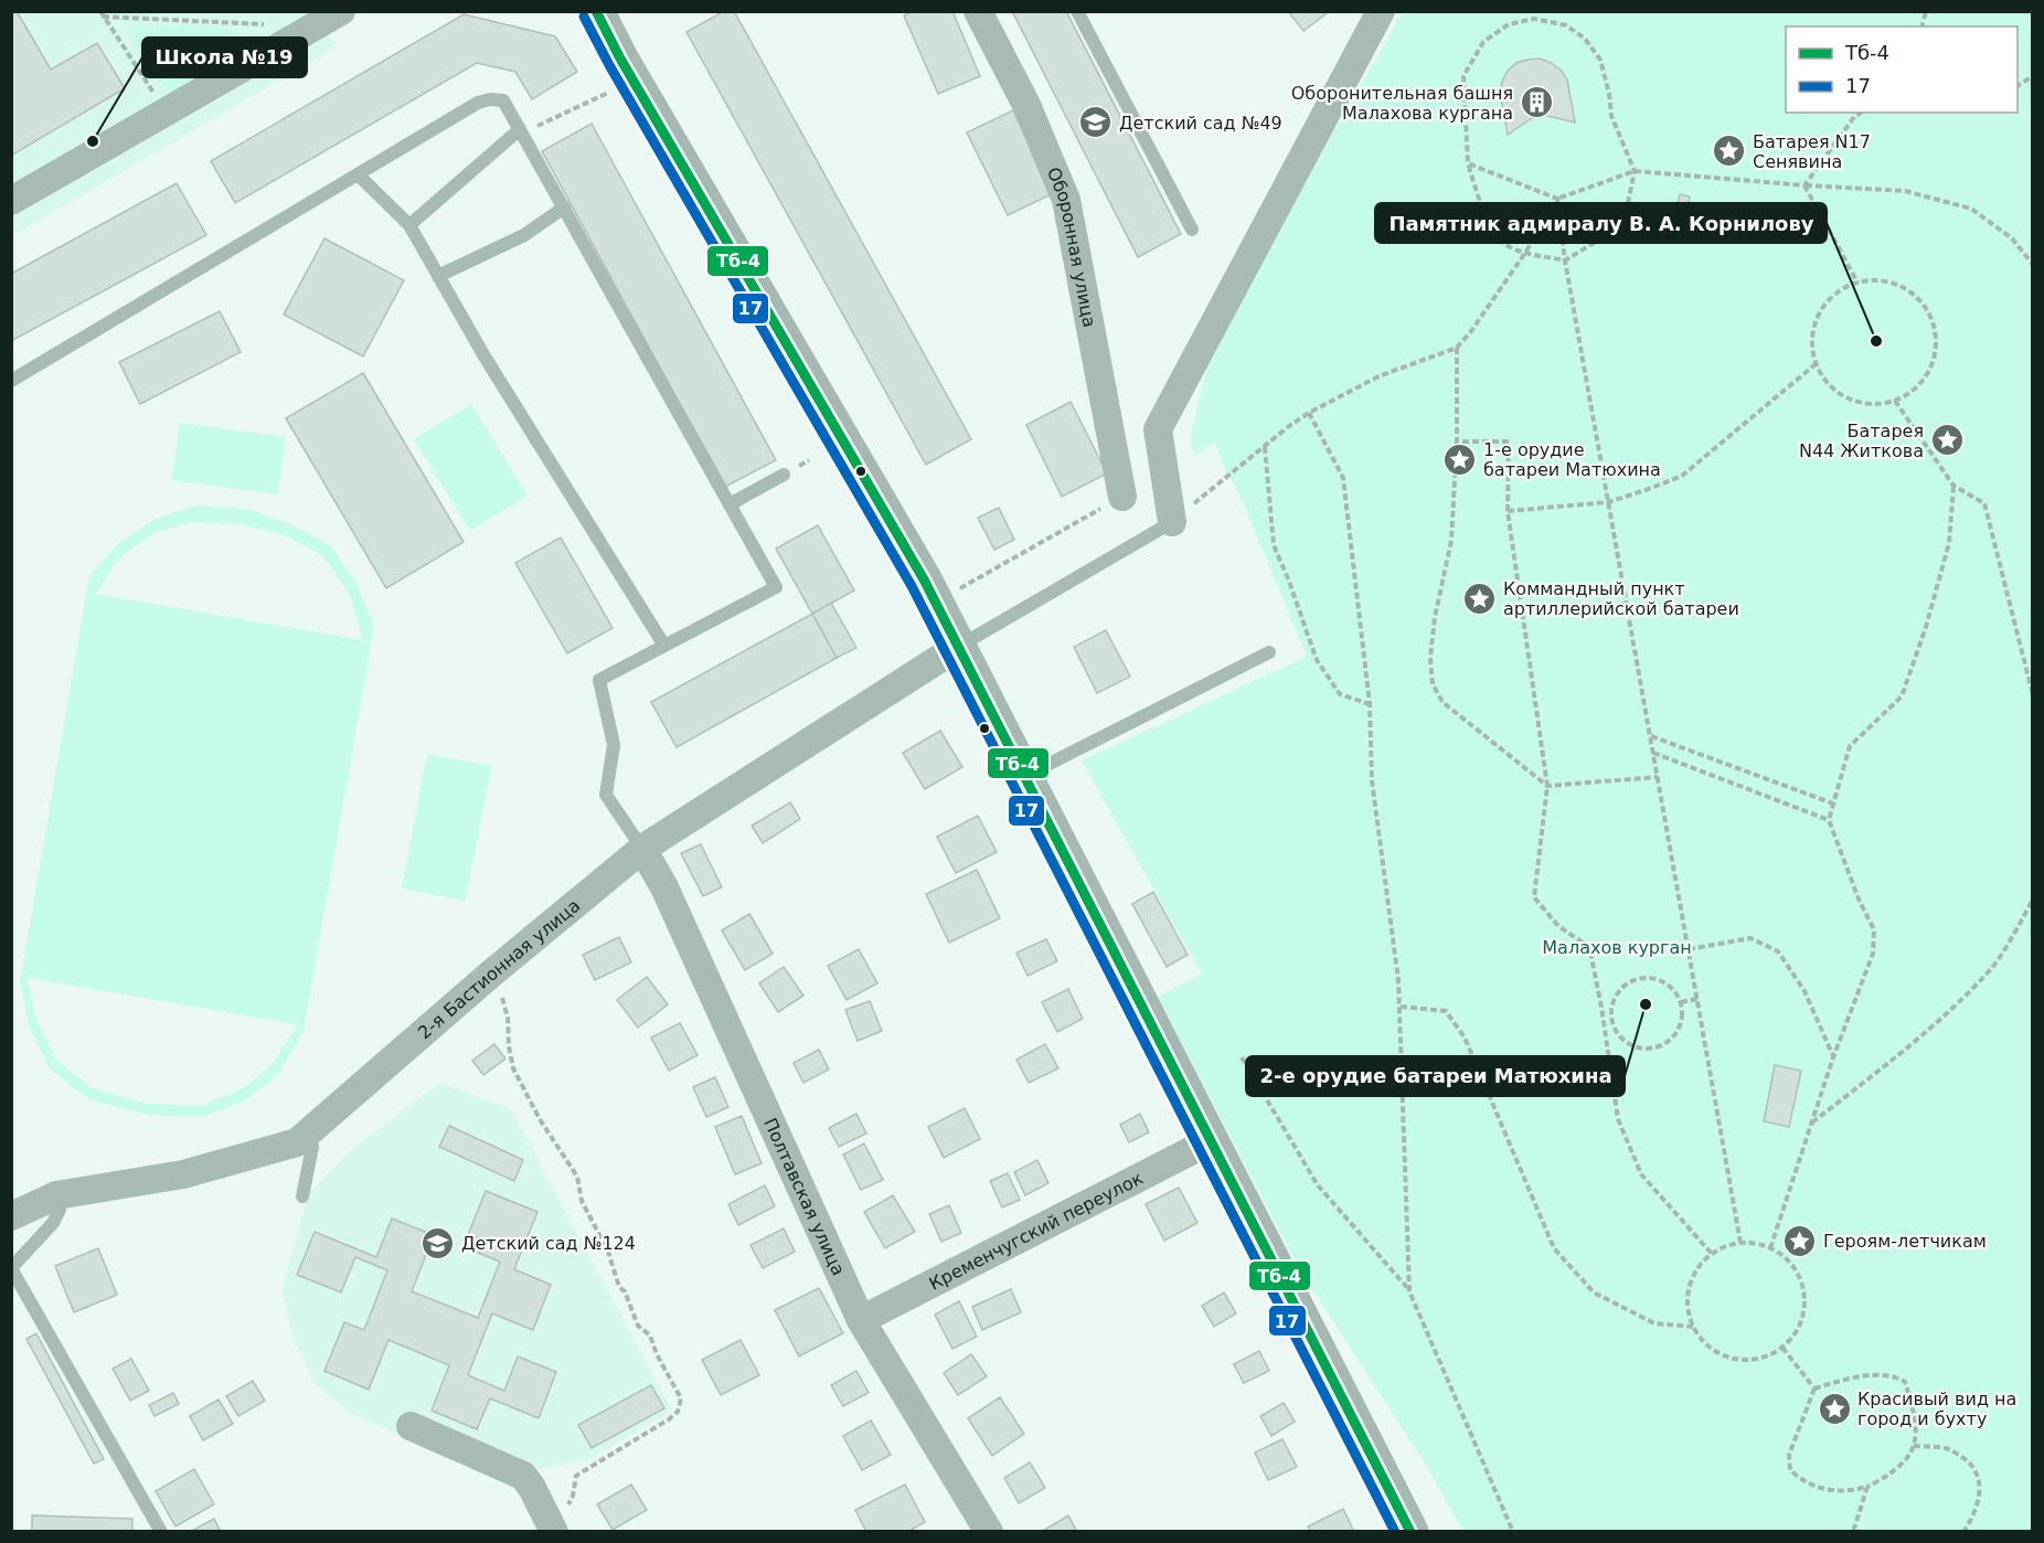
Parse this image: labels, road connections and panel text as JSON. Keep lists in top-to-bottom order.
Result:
{
  "streets": {
    "street": [
      "Оборонная улица",
      "2-я Бастионная улица",
      "Полтавская улица",
      "Кременчугский переулок"
    ]
  },
  "crossings": [
    ["2-я Бастионная улица", "Полтавская улица"],
    ["Полтавская улица", "Кременчугский переулок"]
  ],
  "parks": ["Малахов курган"],
  "places": {
    "building": ["Оборонительная башня Малахова кургана"],
    "school or university": ["Детский сад №49", "Детский сад №124"],
    "other": ["Школа №19", "Памятник адмиралу В. А. Корнилову", "2-е орудие батареи Матюхина"],
    "place": [
      "Батарея N17 Сенявина",
      "Батарея N44 Житкова",
      "1-е орудие батареи Матюхина",
      "Коммандный пункт артиллерийской батареи",
      "Героям-летчикам",
      "Красивый вид на город и бухту"
    ]
  },
  "lines": ["transit line Тб-4", "transit line 17"],
  "legend": ["Тб-4", "17"]
}
